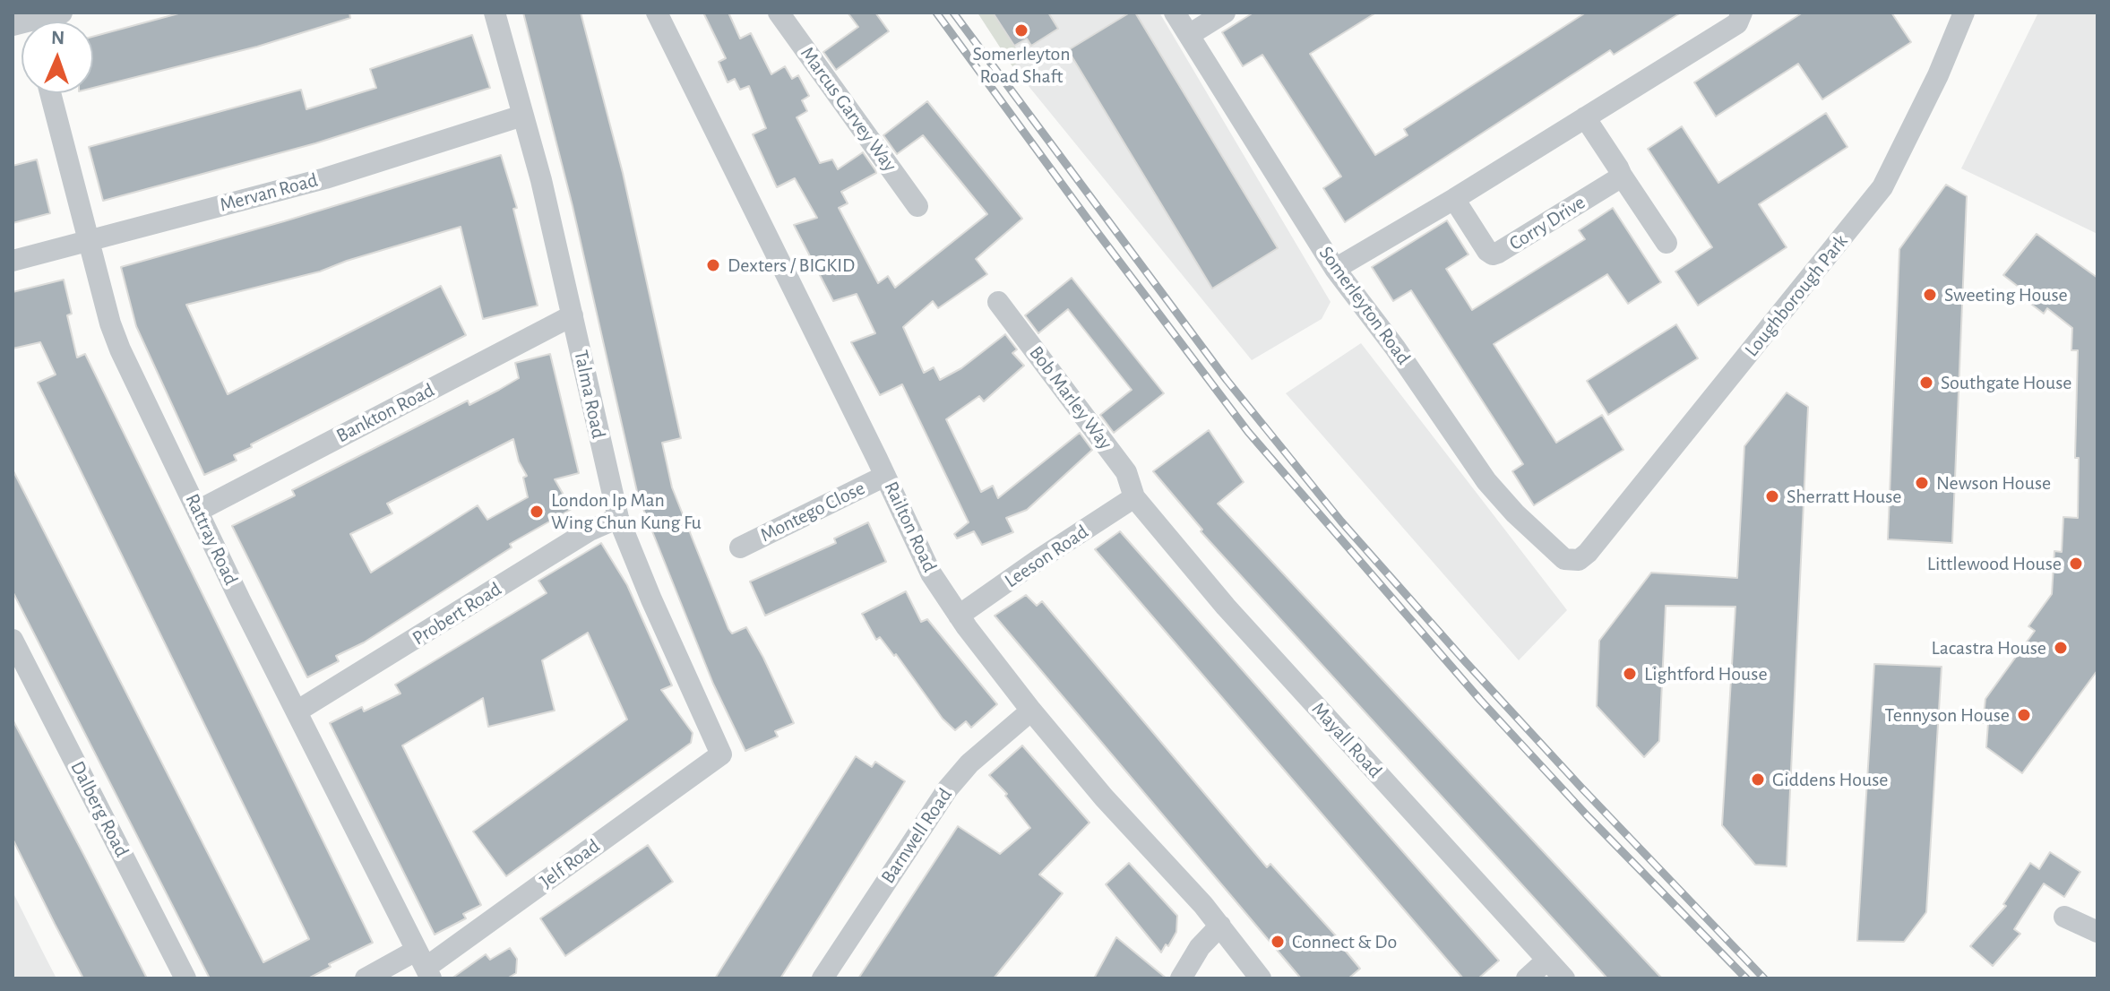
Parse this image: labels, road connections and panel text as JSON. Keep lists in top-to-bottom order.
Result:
{
  "streets": {
    "street": [
      "Marcus Garvey Way",
      "Mervan Road",
      "Corry Drive",
      "Loughborough Park",
      "Somerleyton Road",
      "Talma Road",
      "Bob Marley Way",
      "Bankton Road",
      "Montego Close",
      "Railton Road",
      "Rattray Road",
      "Leeson Road",
      "Probert Road",
      "Mayall Road",
      "Dalberg Road",
      "Barnwell Road",
      "Jelf Road"
    ]
  },
  "crossings": [
    ["Mervan Road", "Talma Road"],
    ["Mervan Road", "Rattray Road"],
    ["Loughborough Park", "Somerleyton Road"],
    ["Talma Road", "Bankton Road"],
    ["Talma Road", "Probert Road"],
    ["Talma Road", "Jelf Road"],
    ["Bob Marley Way", "Leeson Road"],
    ["Bob Marley Way", "Mayall Road"],
    ["Bankton Road", "Rattray Road"],
    ["Montego Close", "Railton Road"],
    ["Railton Road", "Leeson Road"],
    ["Railton Road", "Barnwell Road"],
    ["Rattray Road", "Probert Road"],
    ["Rattray Road", "Jelf Road"],
    ["Leeson Road", "Mayall Road"]
  ],
  "places": [
    "Somerleyton Road Shaft",
    "Dexters / BIGKID",
    "Sweeting House",
    "Southgate House",
    "Newson House",
    "Sherratt House",
    "London Ip Man Wing Chun Kung Fu",
    "Littlewood House",
    "Lacastra House",
    "Lightford House",
    "Tennyson House",
    "Giddens House",
    "Connect & Do"
  ],
  "north": "top"
}
